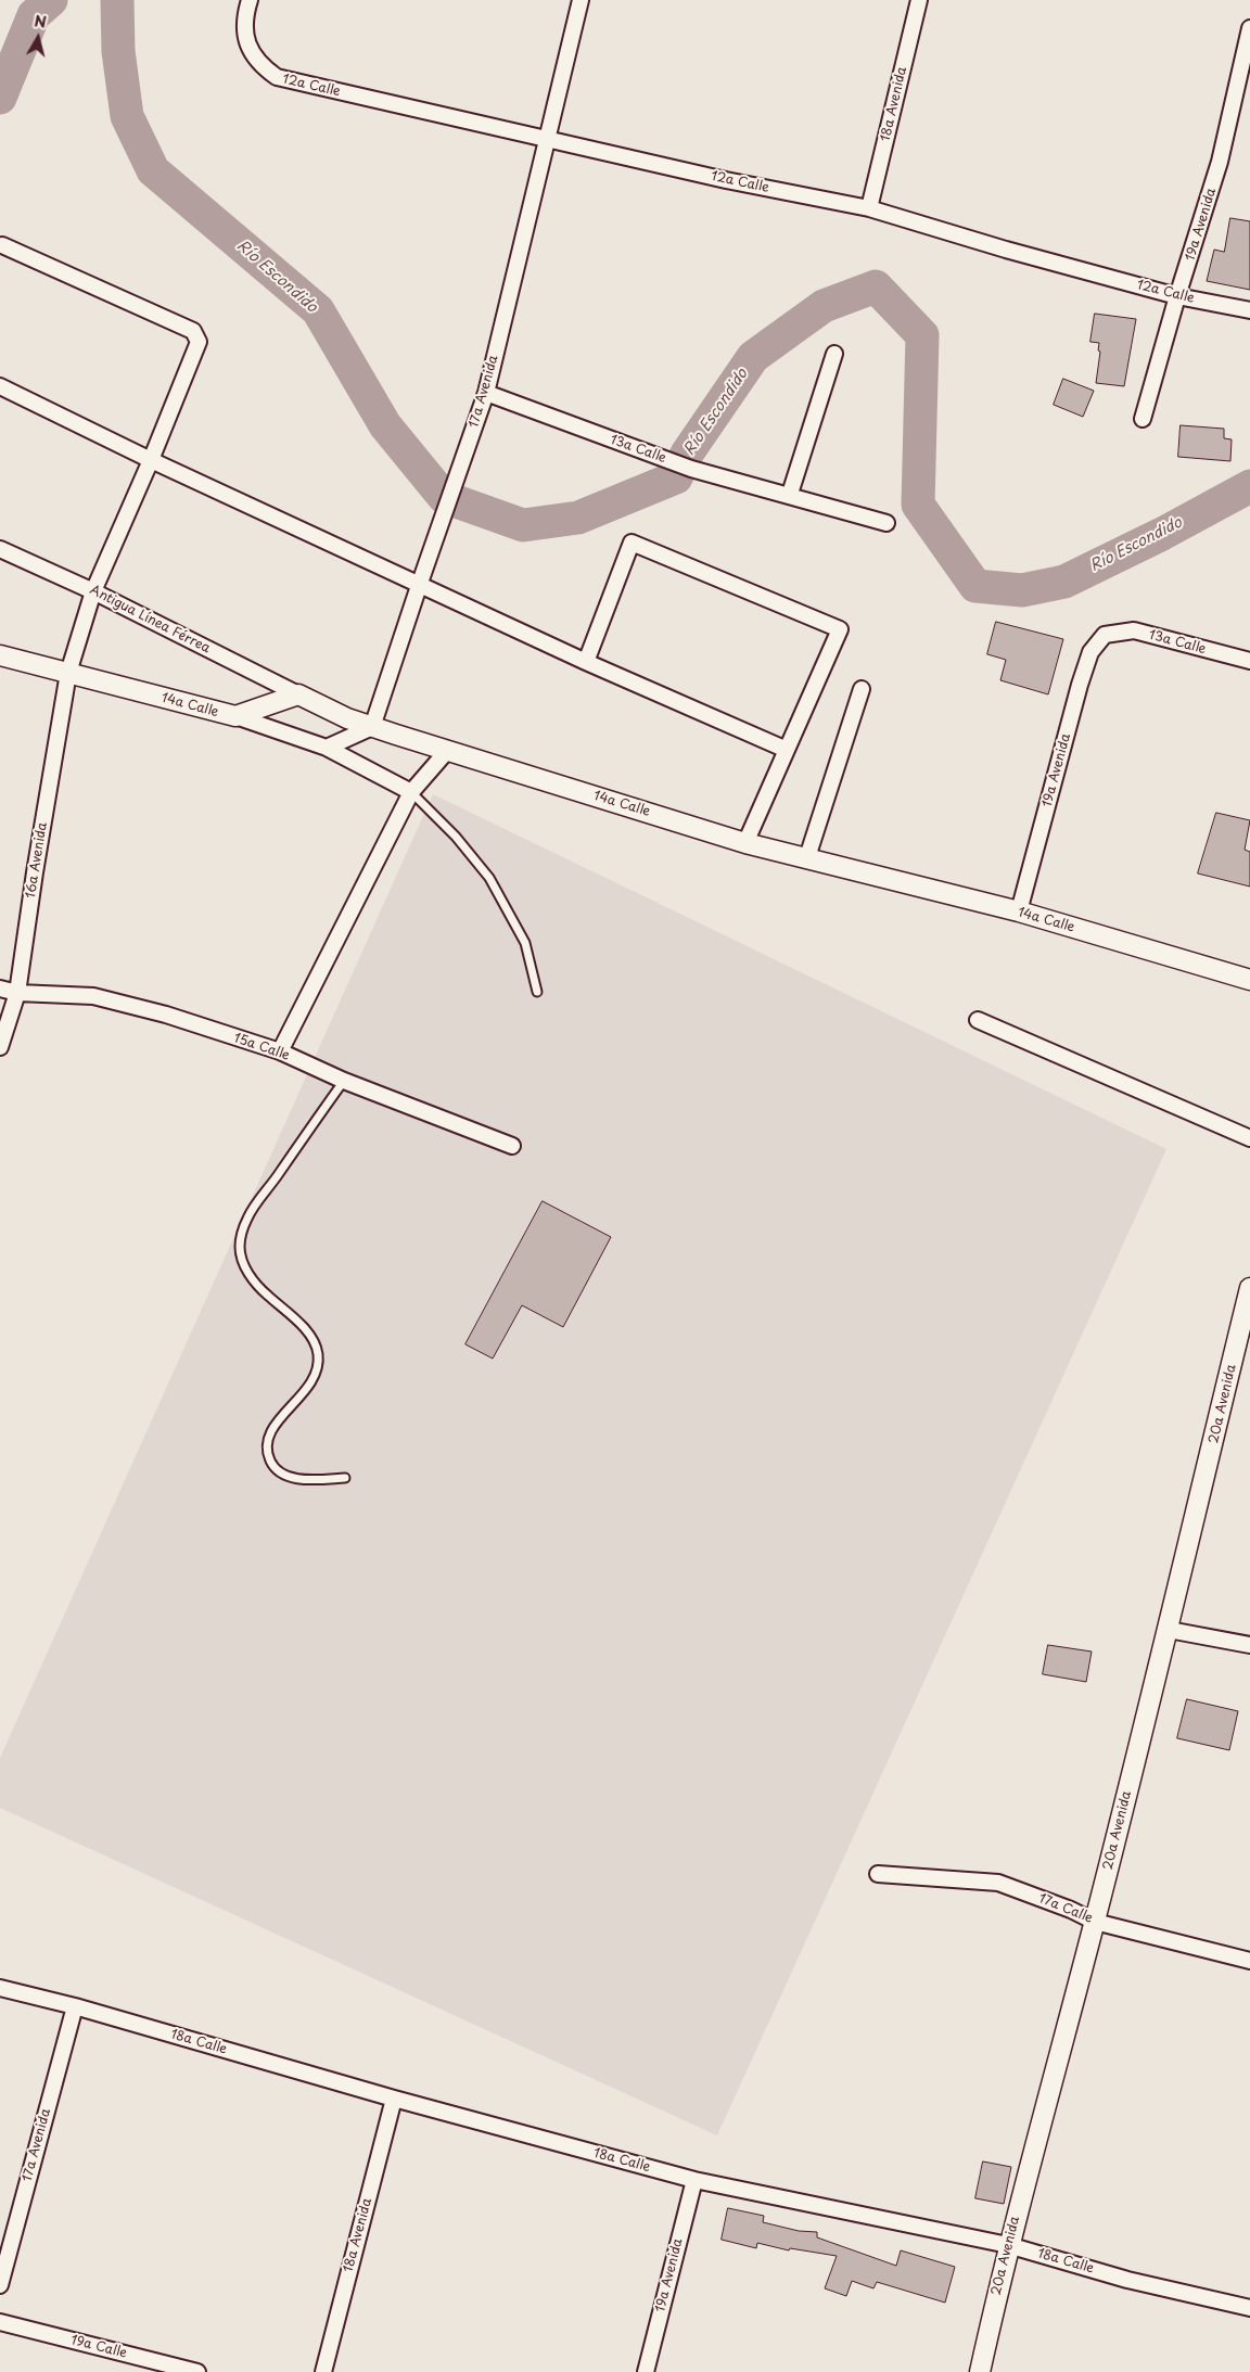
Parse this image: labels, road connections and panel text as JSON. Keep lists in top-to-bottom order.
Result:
{
  "streets": {
    "street": [
      "12a Calle",
      "18a Avenida",
      "19a Avenida",
      "17a Avenida",
      "13a Calle",
      "Antigua Línea Férrea",
      "14a Calle",
      "16a Avenida",
      "15a Calle",
      "20a Avenida",
      "17a Calle",
      "18a Calle",
      "19a Calle"
    ]
  },
  "crossings": [
    ["12a Calle", "18a Avenida"],
    ["12a Calle", "19a Avenida"],
    ["12a Calle", "17a Avenida"],
    ["18a Avenida", "18a Calle"],
    ["19a Avenida", "13a Calle"],
    ["19a Avenida", "14a Calle"],
    ["19a Avenida", "18a Calle"],
    ["17a Avenida", "13a Calle"],
    ["17a Avenida", "14a Calle"],
    ["17a Avenida", "18a Calle"],
    ["Antigua Línea Férrea", "14a Calle"],
    ["Antigua Línea Férrea", "16a Avenida"],
    ["14a Calle", "16a Avenida"],
    ["16a Avenida", "15a Calle"],
    ["20a Avenida", "17a Calle"],
    ["20a Avenida", "18a Calle"]
  ],
  "water": ["Río Escondido"],
  "north": "top"
}
